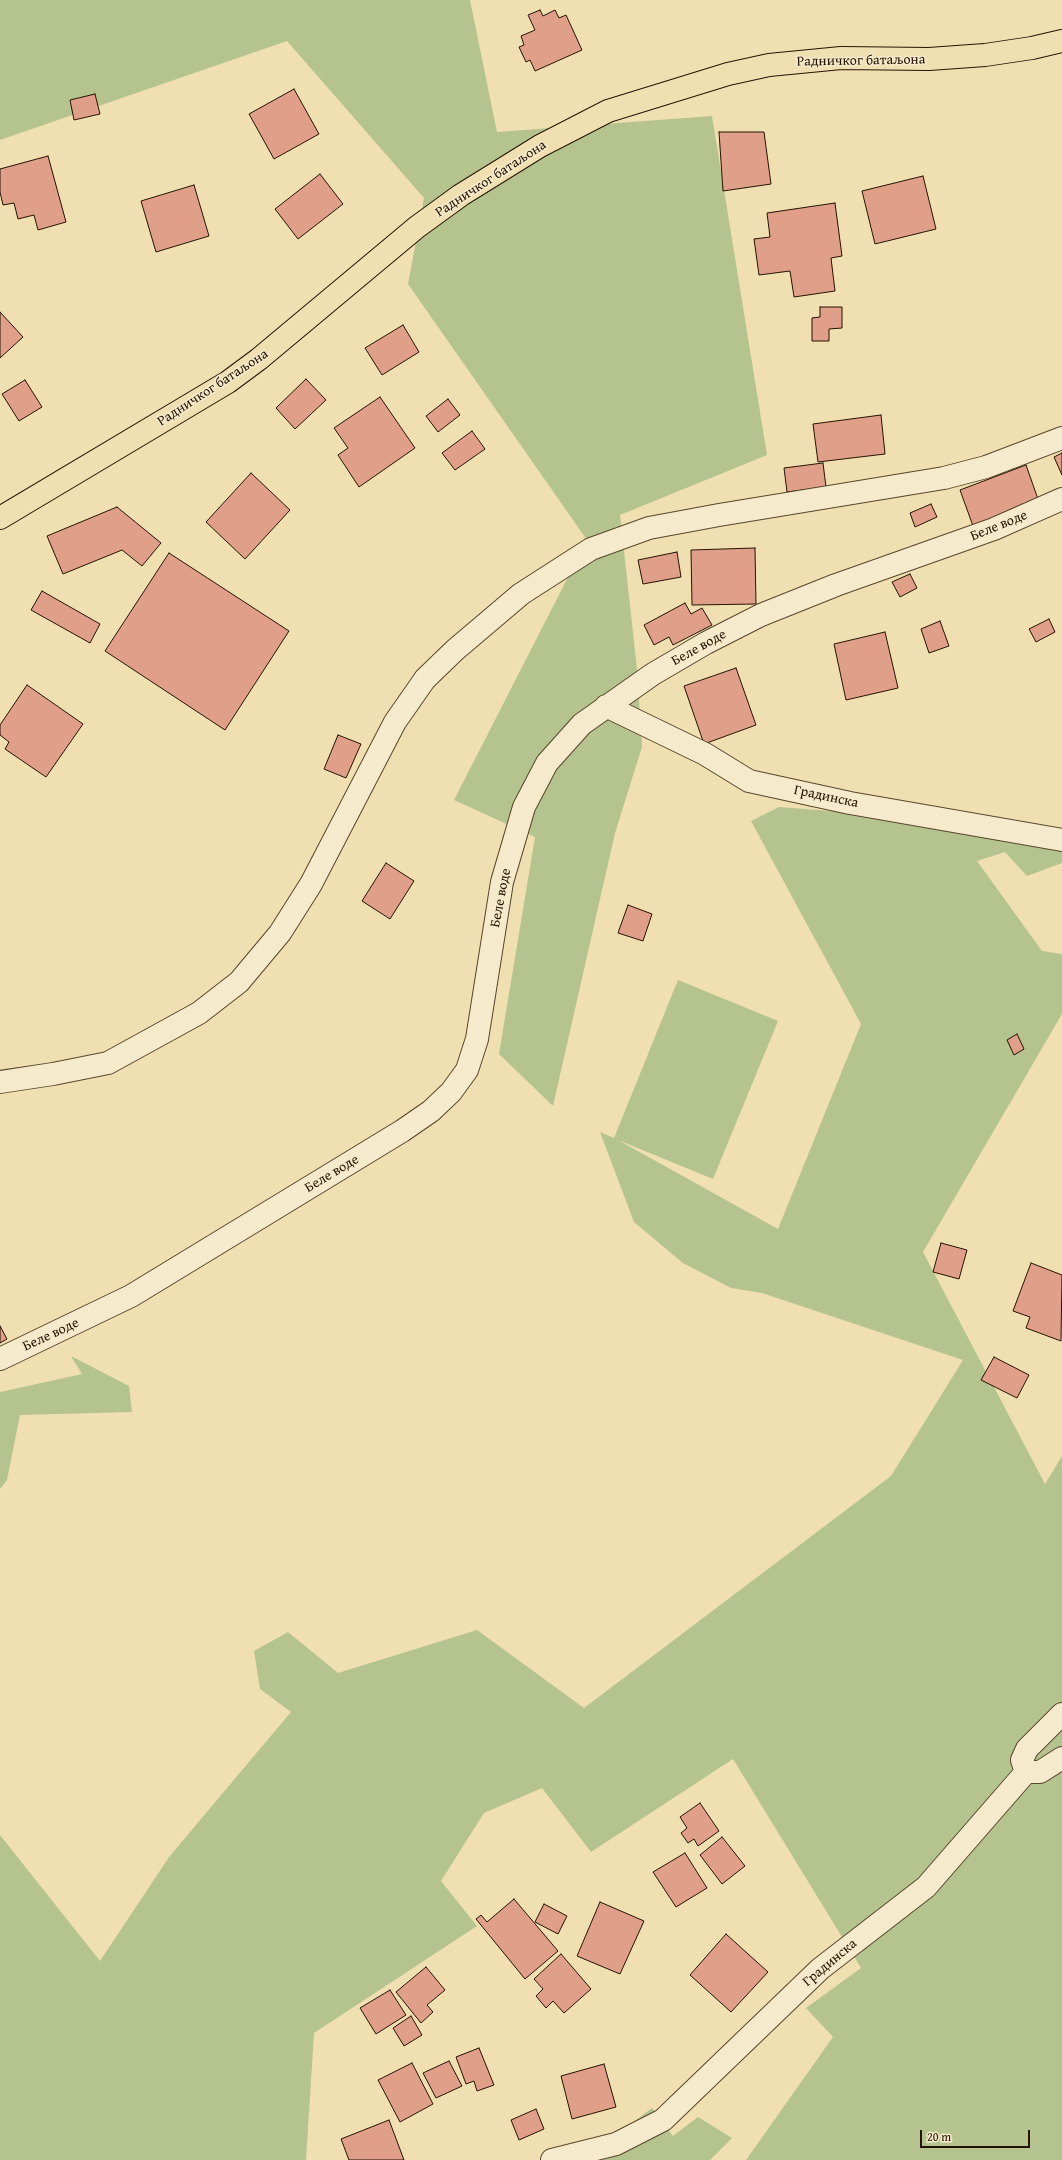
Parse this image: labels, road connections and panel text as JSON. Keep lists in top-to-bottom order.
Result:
{
  "streets": {
    "main road": ["Радничког батаљона"],
    "street": ["Беле воде", "Градинска"]
  },
  "crossings": [
    ["Беле воде", "Градинска"]
  ],
  "scale_bar": "20 m"
}
